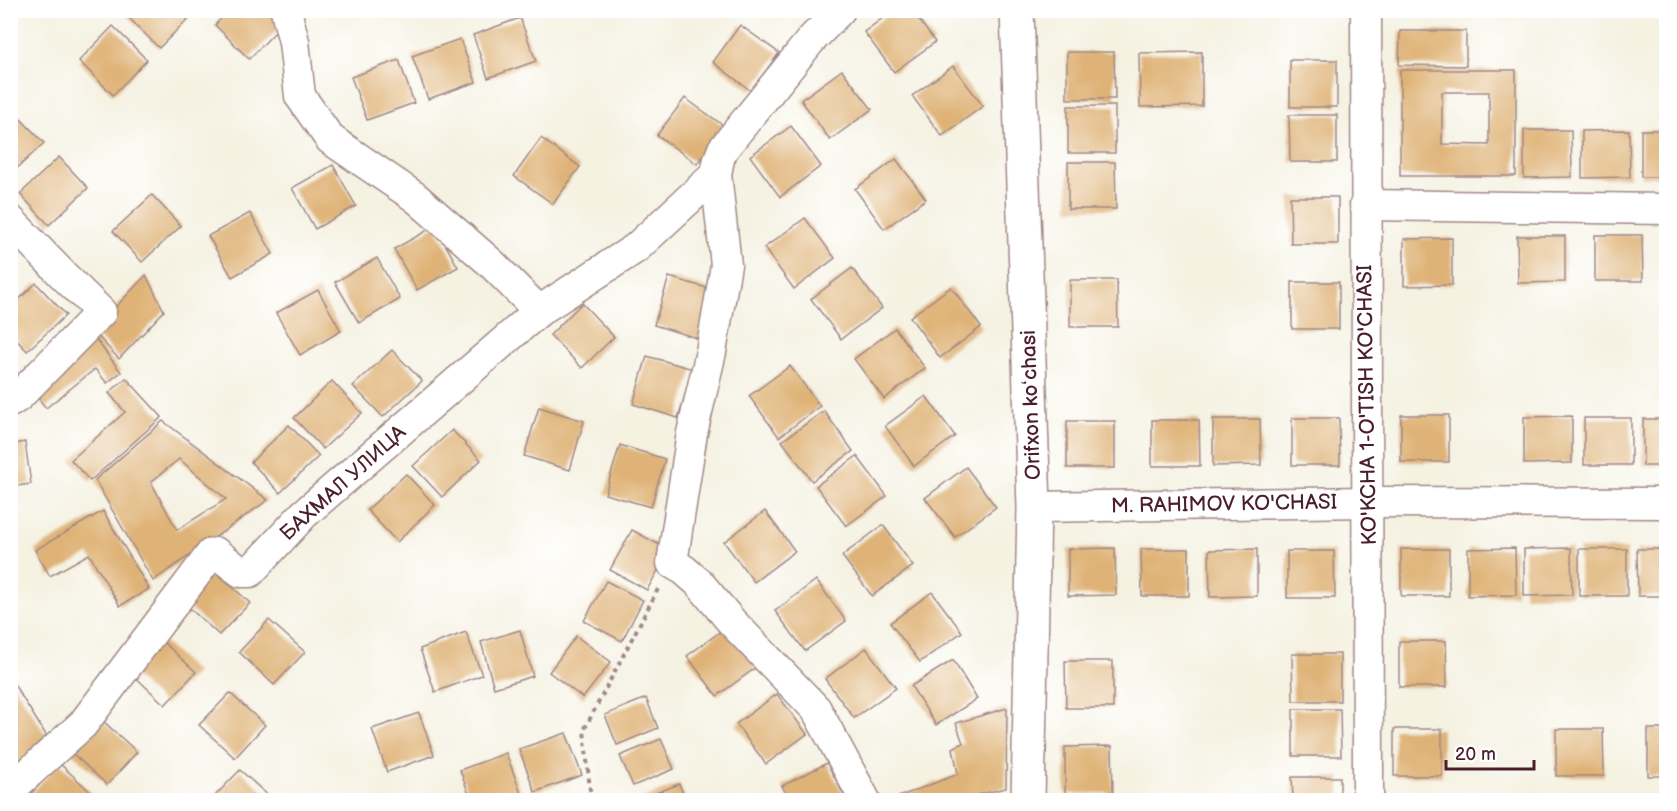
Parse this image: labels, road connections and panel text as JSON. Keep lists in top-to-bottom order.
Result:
{
  "streets": {
    "street": [
      "Orifxon koʻchasi",
      "KO'KCHA 1-O'TISH KO'CHASI",
      "БАХМАЛ УЛИЦА",
      "M. RAHIMOV KO'CHASI"
    ]
  },
  "crossings": [
    ["Orifxon koʻchasi", "M. RAHIMOV KO'CHASI"],
    ["KO'KCHA 1-O'TISH KO'CHASI", "M. RAHIMOV KO'CHASI"]
  ],
  "scale_bar": "20 m"
}
